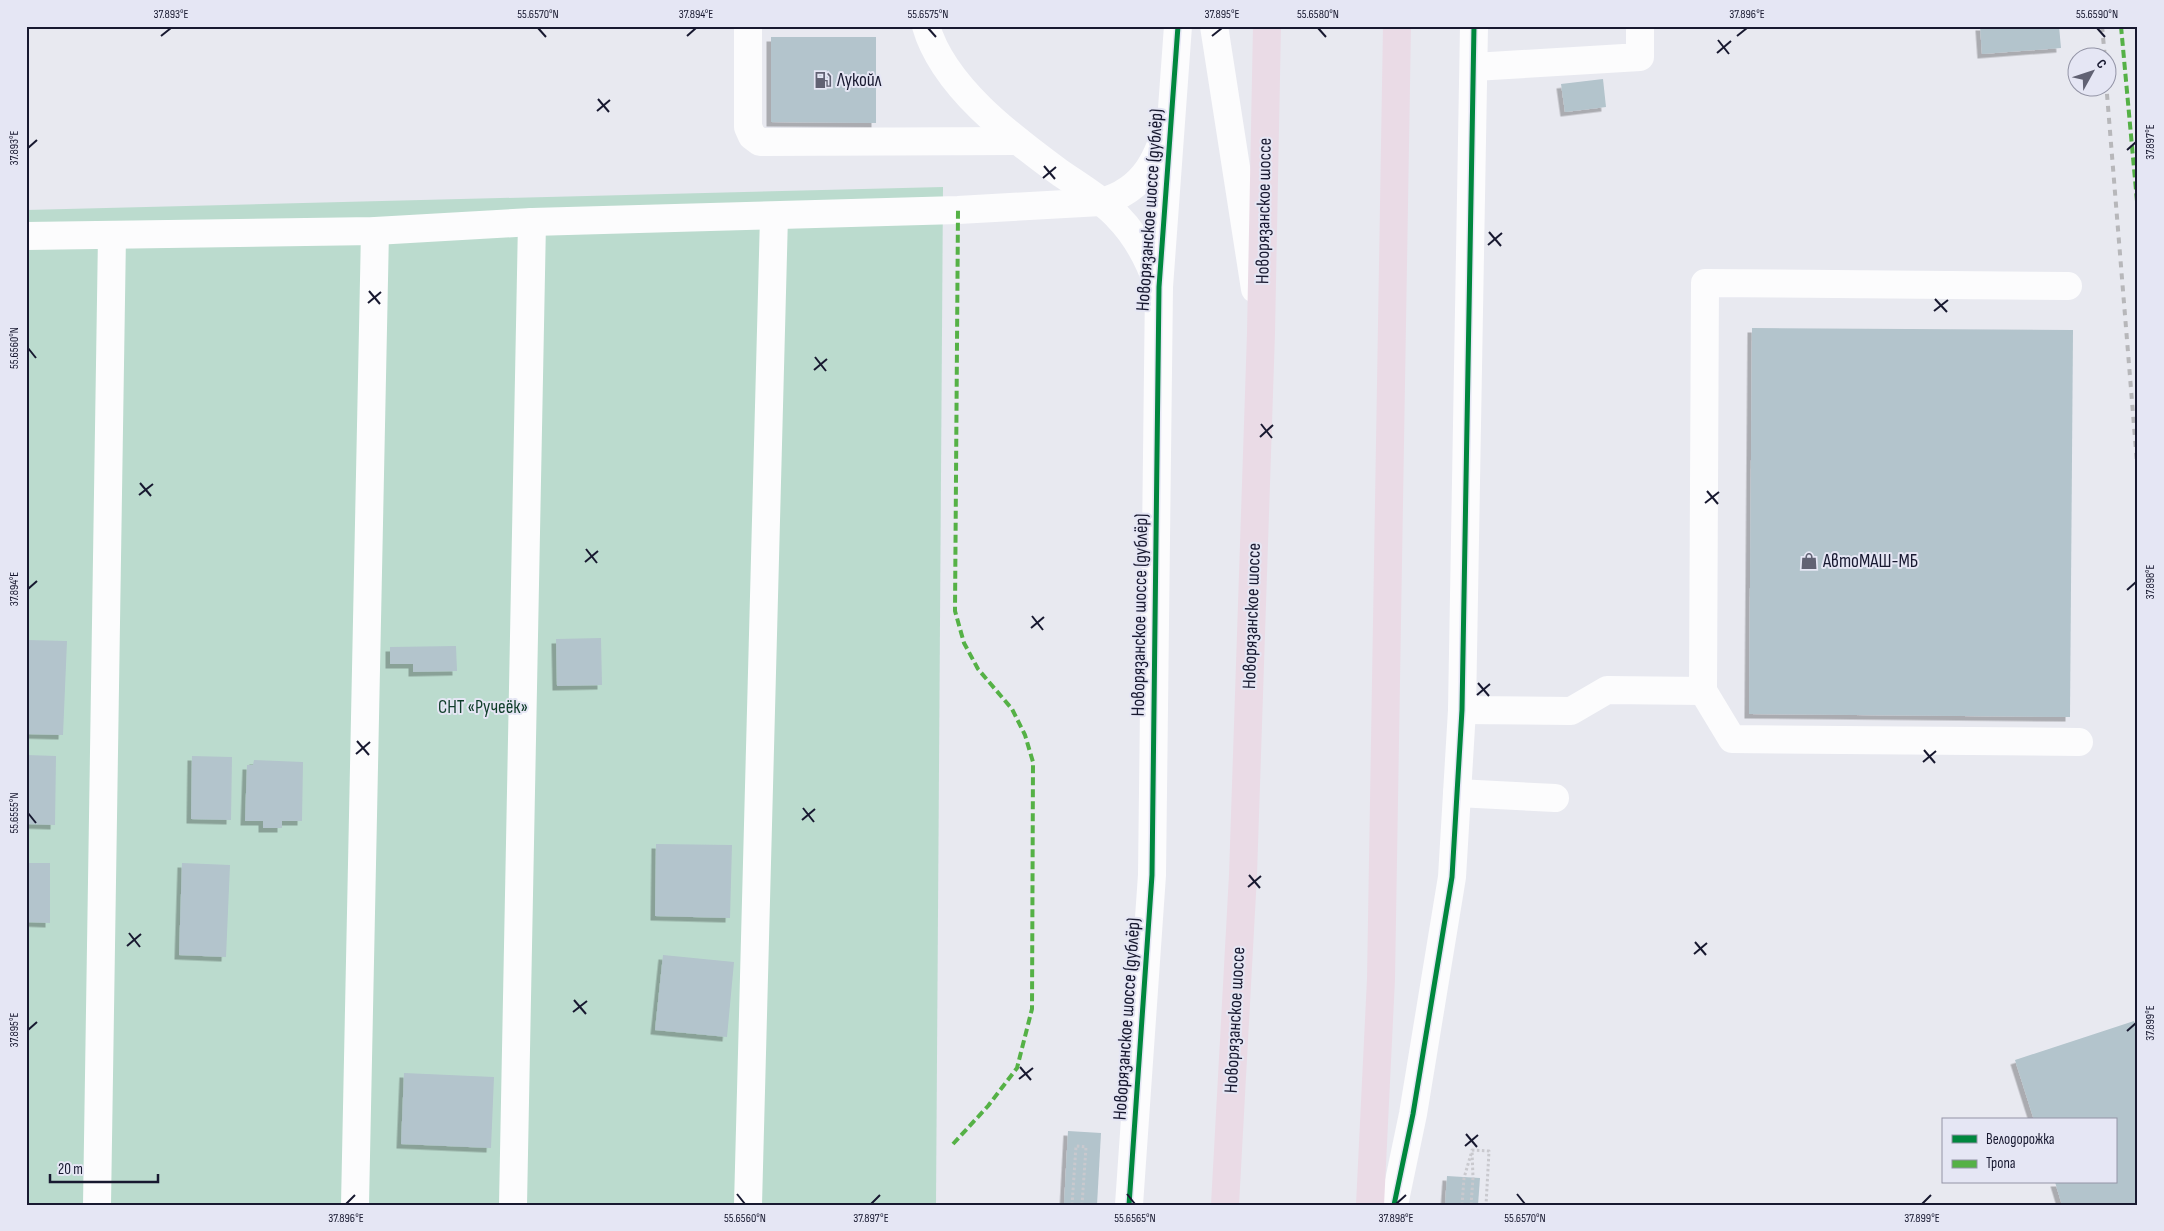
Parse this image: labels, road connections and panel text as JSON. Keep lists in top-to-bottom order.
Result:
{
  "streets": {
    "highway": ["Новорязанское шоссе"],
    "street": ["Новорязанское шоссе (дублёр)"]
  },
  "parks": ["СНТ «Ручеёк»"],
  "places": {
    "fuel station": ["Лукойл"],
    "shop": ["АвтоМАШ-МБ"]
  },
  "legend": ["Велодорожка", "Тропа"],
  "scale_bar": "20 m",
  "north": "top right",
  "coordinates": [
    "37.893°E",
    "55.6570°N",
    "37.894°E",
    "55.6575°N",
    "37.895°E",
    "55.6580°N",
    "37.896°E",
    "55.6590°N",
    "37.897°E",
    "55.6560°N",
    "37.898°E",
    "55.6555°N",
    "37.899°E",
    "55.6565°N"
  ]
}
